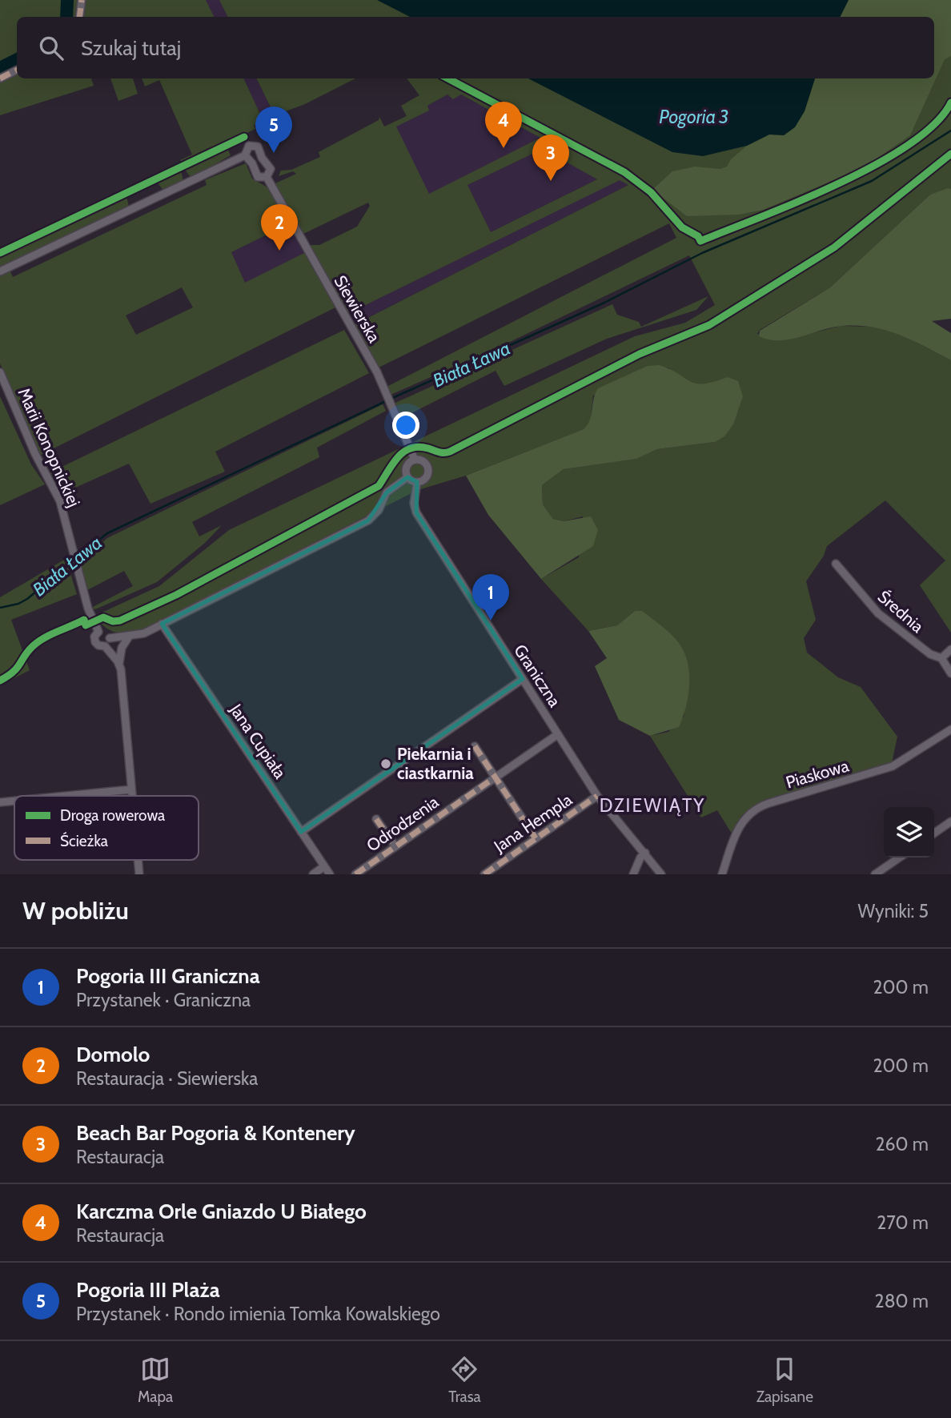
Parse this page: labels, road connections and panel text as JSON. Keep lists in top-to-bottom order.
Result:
{
  "streets": {
    "street": [
      "Siewierska",
      "Marii Konopnickiej",
      "Średnia",
      "Graniczna",
      "Jana Cupiała",
      "Piaskowa",
      "Jana Hempla",
      "Odrodzenia"
    ]
  },
  "crossings": [
    ["Siewierska", "Graniczna"],
    ["Graniczna", "Jana Hempla"],
    ["Graniczna", "Odrodzenia"]
  ],
  "districts": ["DZIEWIĄTY"],
  "water": ["Pogoria 3", "Biała Ława"],
  "places": ["Piekarnia i ciastkarnia"],
  "legend": ["Droga rowerowa", "Ścieżka"],
  "page": {
    "search": "Szukaj tutaj",
    "pins": [
      "4",
      "5",
      "3",
      "2",
      "1"
    ],
    "heading": ["W pobliżu", "Wyniki: 5"],
    "list": [
      {
        "mark": "1",
        "name": "Pogoria III Graniczna",
        "note": "Przystanek · Graniczna",
        "value": "200 m"
      },
      {
        "mark": "2",
        "name": "Domolo",
        "note": "Restauracja · Siewierska",
        "value": "200 m"
      },
      {
        "mark": "3",
        "name": "Beach Bar Pogoria & Kontenery",
        "note": "Restauracja",
        "value": "260 m"
      },
      {
        "mark": "4",
        "name": "Karczma Orle Gniazdo U Białego",
        "note": "Restauracja",
        "value": "270 m"
      },
      {
        "mark": "5",
        "name": "Pogoria III Plaża",
        "note": "Przystanek · Rondo imienia Tomka Kowalskiego",
        "value": "280 m"
      }
    ],
    "nav": ["Mapa", "Trasa", "Zapisane"]
  }
}
